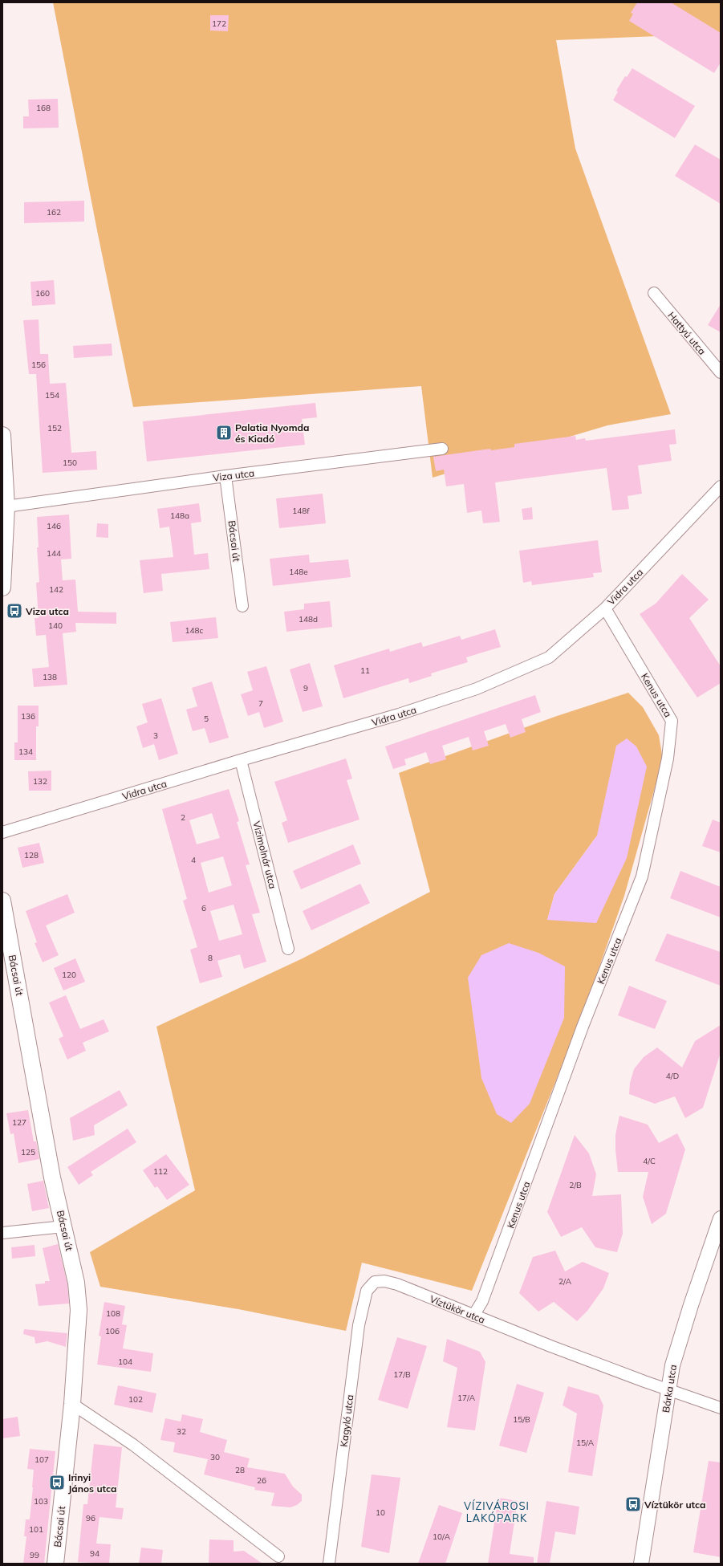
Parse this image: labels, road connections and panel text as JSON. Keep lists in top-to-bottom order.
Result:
{
  "streets": {
    "main road": ["Bácsai út"],
    "street": [
      "Hattyú utca",
      "Viza utca",
      "Vidra utca",
      "Kenus utca",
      "Vizimolnár utca",
      "Víztükör utca",
      "Bárka utca",
      "Kagyló utca"
    ]
  },
  "crossings": [
    ["Viza utca", "Bácsai út"],
    ["Vidra utca", "Kenus utca"],
    ["Vidra utca", "Vizimolnár utca"],
    ["Kenus utca", "Víztükör utca"],
    ["Víztükör utca", "Bárka utca"],
    ["Víztükör utca", "Kagyló utca"]
  ],
  "districts": ["VÍZIVÁROSI LAKÓPARK"],
  "places": {
    "building": ["Palatia Nyomda és Kiadó"],
    "bus stop": ["Viza utca", "Irinyi János utca", "Víztükör utca"]
  },
  "house_numbers": [
    "172",
    "168",
    "162",
    "160",
    "156",
    "154",
    "152",
    "150",
    "148f",
    "148a",
    "146",
    "144",
    "148e",
    "142",
    "148d",
    "140",
    "148c",
    "11",
    "138",
    "9",
    "7",
    "136",
    "5",
    "3",
    "134",
    "132",
    "2",
    "128",
    "4",
    "6",
    "8",
    "120",
    "4/D",
    "127",
    "125",
    "4/C",
    "112",
    "2/B",
    "2/A",
    "108",
    "106",
    "104",
    "17/B",
    "17/A",
    "102",
    "15/B",
    "32",
    "15/A",
    "30",
    "107",
    "28",
    "26",
    "103",
    "10",
    "96",
    "101",
    "10/A",
    "94",
    "99"
  ]
}
